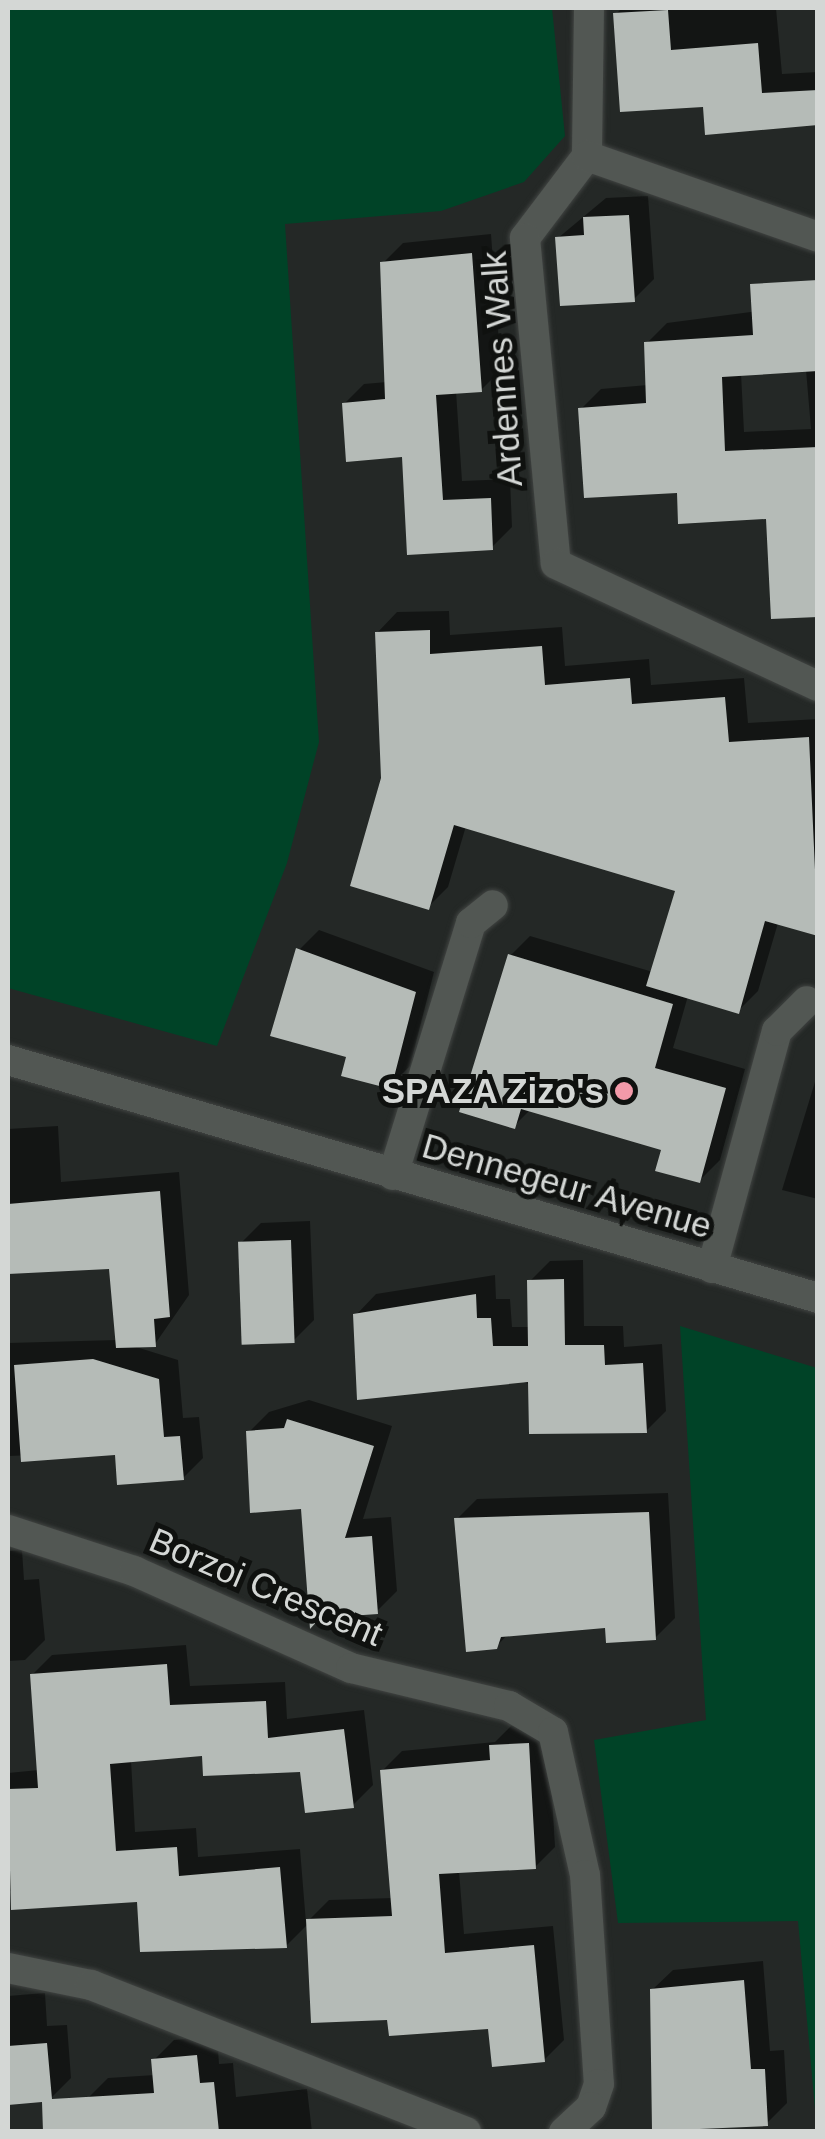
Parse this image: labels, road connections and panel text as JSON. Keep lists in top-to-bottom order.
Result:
{
  "streets": {
    "street": ["Ardennes Walk", "Dennegeur Avenue", "Borzoi Crescent"]
  },
  "places": ["SPAZA Zizo's"]
}
